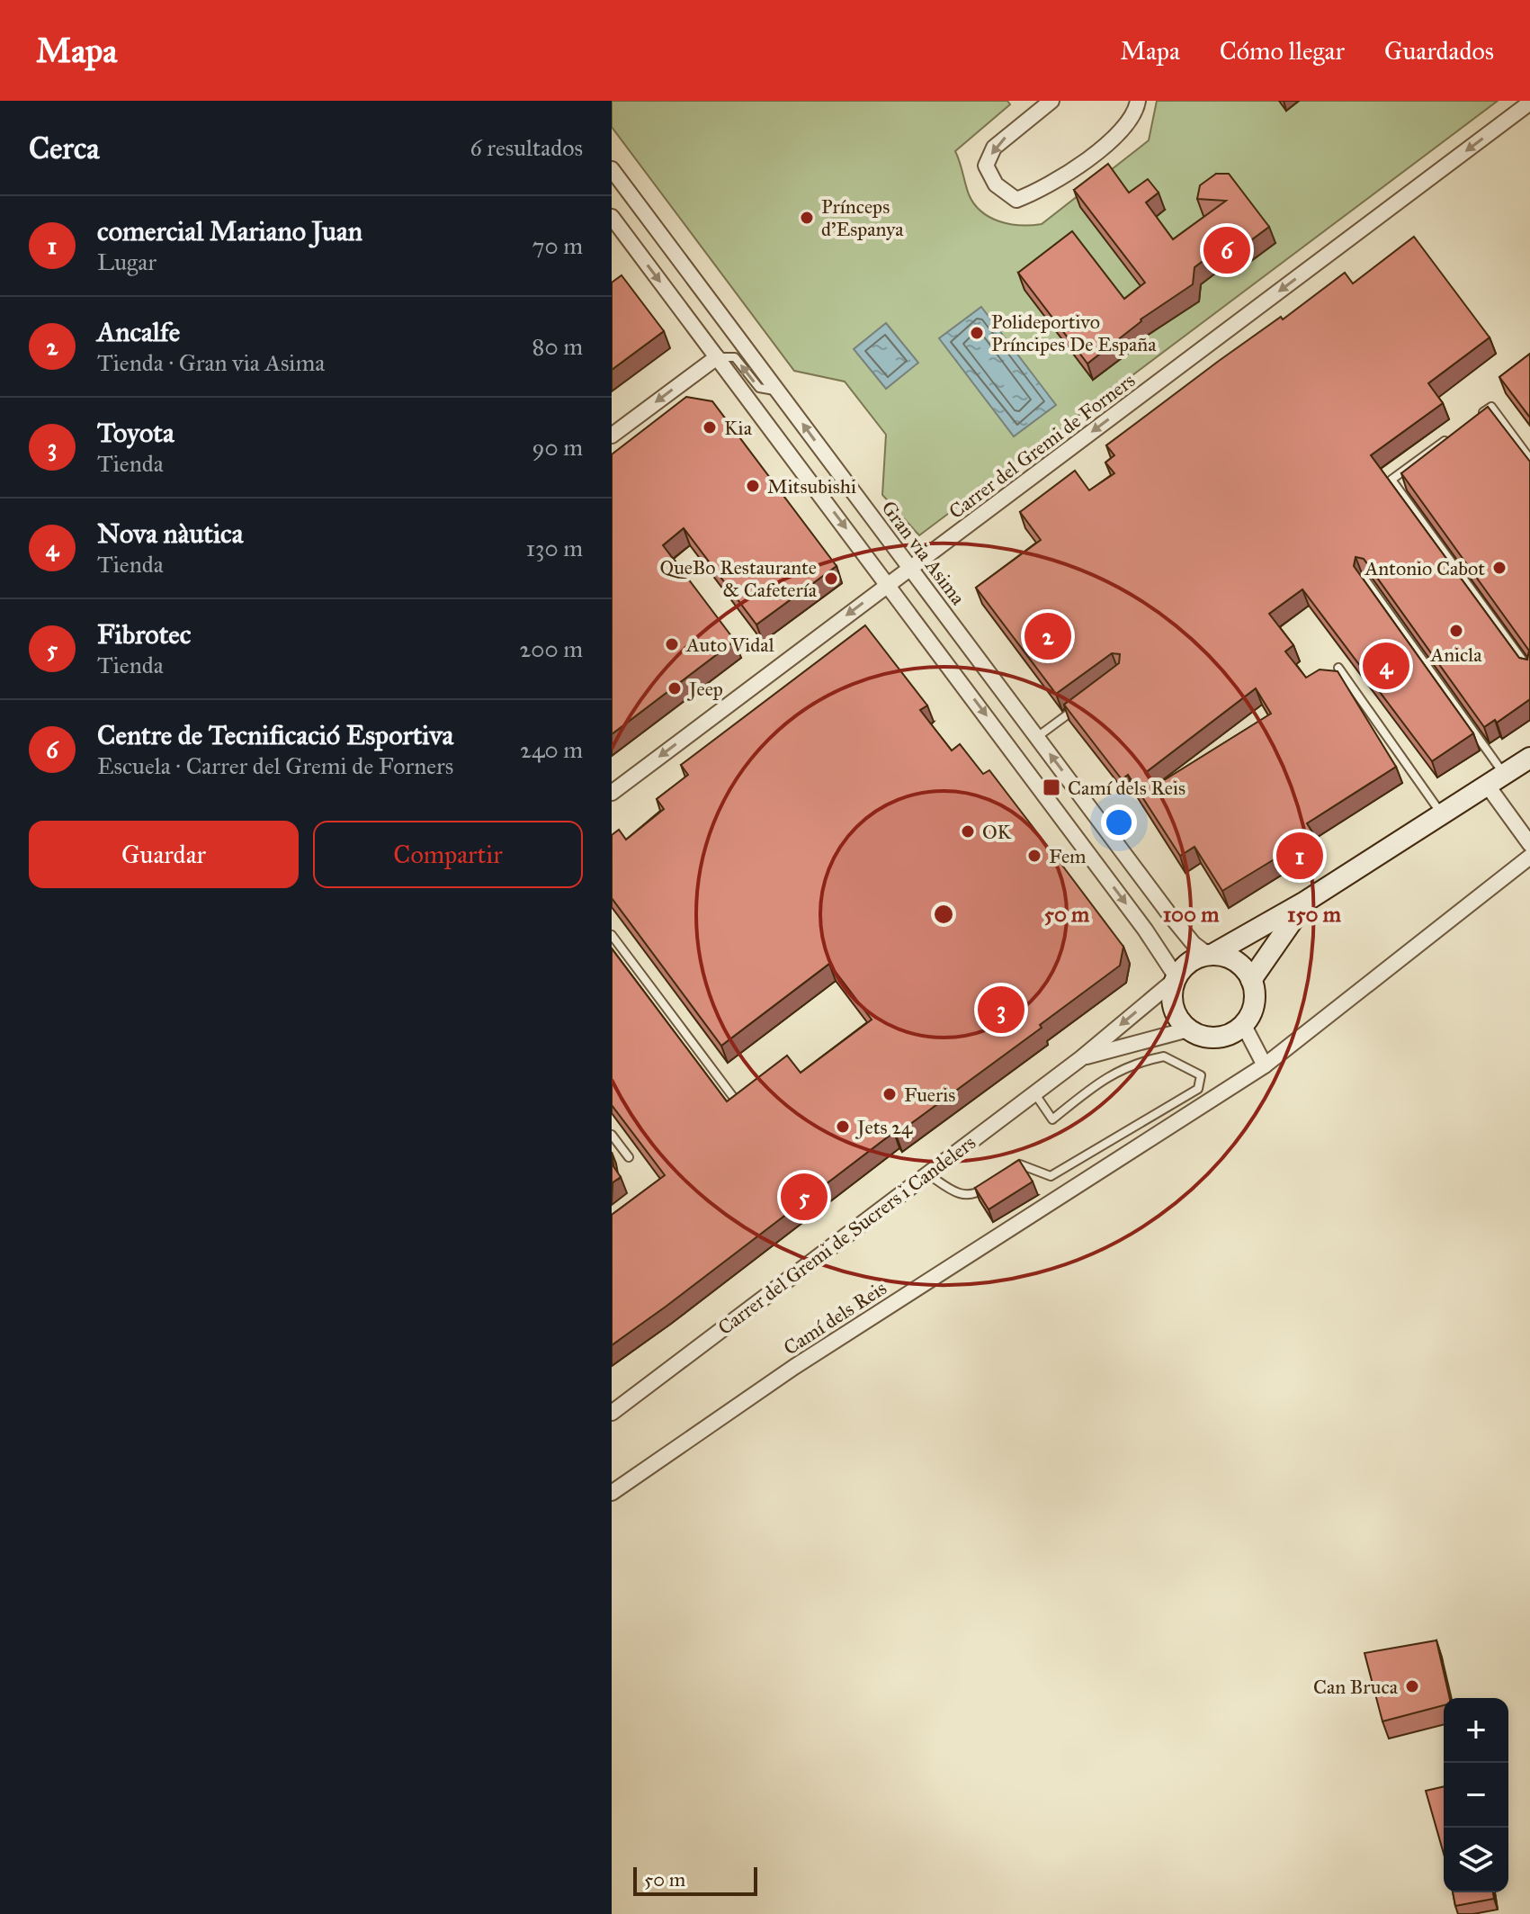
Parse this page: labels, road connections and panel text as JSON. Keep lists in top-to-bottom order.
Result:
{
  "streets": {
    "street": [
      "Carrer del Gremi de Forners",
      "Gran via Asima",
      "Carrer del Gremi de Sucrers i Candelers",
      "Camí dels Reis"
    ]
  },
  "crossings": [
    ["Carrer del Gremi de Forners", "Gran via Asima"],
    ["Gran via Asima", "Carrer del Gremi de Sucrers i Candelers"]
  ],
  "one_way": ["Carrer del Gremi de Forners"],
  "places": {
    "other": [
      "Prínceps d'Espanya",
      "Polideportivo Príncipes De España",
      "Kia",
      "Mitsubishi",
      "Antonio Cabot",
      "QueBo Restaurante & Cafetería",
      "Anicla",
      "Auto Vidal",
      "Jeep",
      "OK",
      "Fem",
      "Fueris",
      "Jets 24",
      "Can Bruca"
    ],
    "transit": ["Camí dels Reis"]
  },
  "scale_bar": "50 m",
  "page": {
    "header": "Mapa",
    "nav": ["Mapa", "Cómo llegar", "Guardados"],
    "heading": ["Cerca", "6 resultados"],
    "list": [
      {
        "mark": "1",
        "name": "comercial Mariano Juan",
        "note": "Lugar",
        "value": "70 m"
      },
      {
        "mark": "2",
        "name": "Ancalfe",
        "note": "Tienda · Gran via Asima",
        "value": "80 m"
      },
      {
        "mark": "3",
        "name": "Toyota",
        "note": "Tienda",
        "value": "90 m"
      },
      {
        "mark": "4",
        "name": "Nova nàutica",
        "note": "Tienda",
        "value": "130 m"
      },
      {
        "mark": "5",
        "name": "Fibrotec",
        "note": "Tienda",
        "value": "200 m"
      },
      {
        "mark": "6",
        "name": "Centre de Tecnificació Esportiva",
        "note": "Escuela · Carrer del Gremi de Forners",
        "value": "240 m"
      }
    ],
    "pins": [
      "6",
      "2",
      "4",
      "1",
      "3",
      "5"
    ],
    "buttons": ["Guardar", "Compartir"],
    "map_buttons": ["+", "−"],
    "scale": "50 m"
  },
  "rings": ["50 m", "100 m", "150 m"]
}
